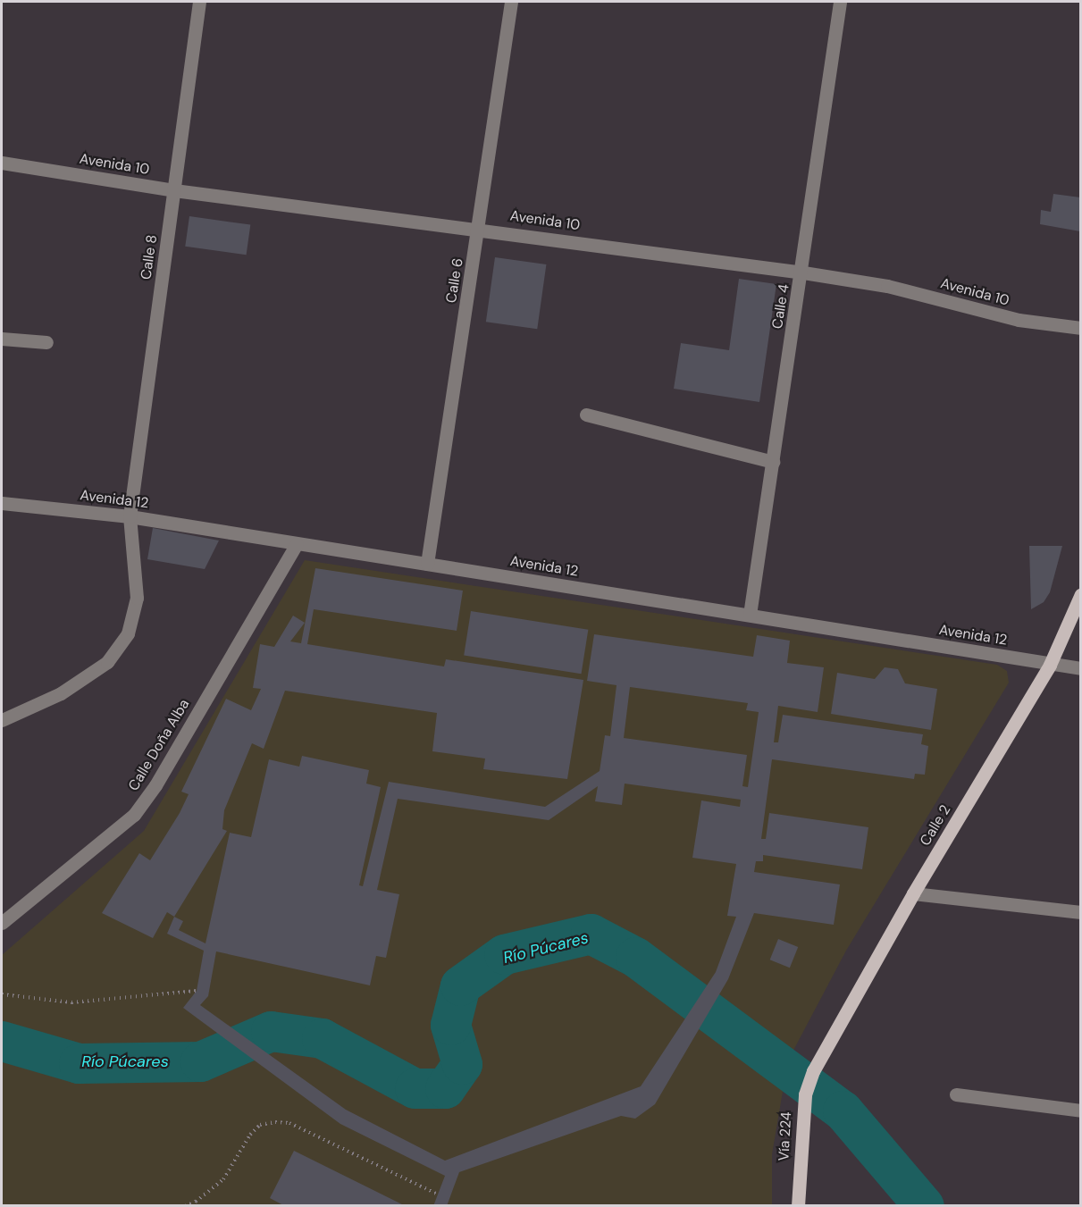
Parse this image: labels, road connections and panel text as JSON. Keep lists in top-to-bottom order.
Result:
{
  "streets": {
    "main road": ["Calle 2", "Vía 224"],
    "street": [
      "Avenida 10",
      "Calle 8",
      "Calle 6",
      "Calle 4",
      "Avenida 12",
      "Calle Doña Alba"
    ]
  },
  "crossings": [
    ["Avenida 10", "Calle 8"],
    ["Avenida 10", "Calle 6"],
    ["Avenida 10", "Calle 4"],
    ["Calle 8", "Avenida 12"],
    ["Calle 6", "Avenida 12"],
    ["Calle 4", "Avenida 12"],
    ["Avenida 12", "Calle Doña Alba"],
    ["Avenida 12", "Calle 2"],
    ["Calle 2", "Vía 224"]
  ],
  "water": ["Río Púcares"]
}
